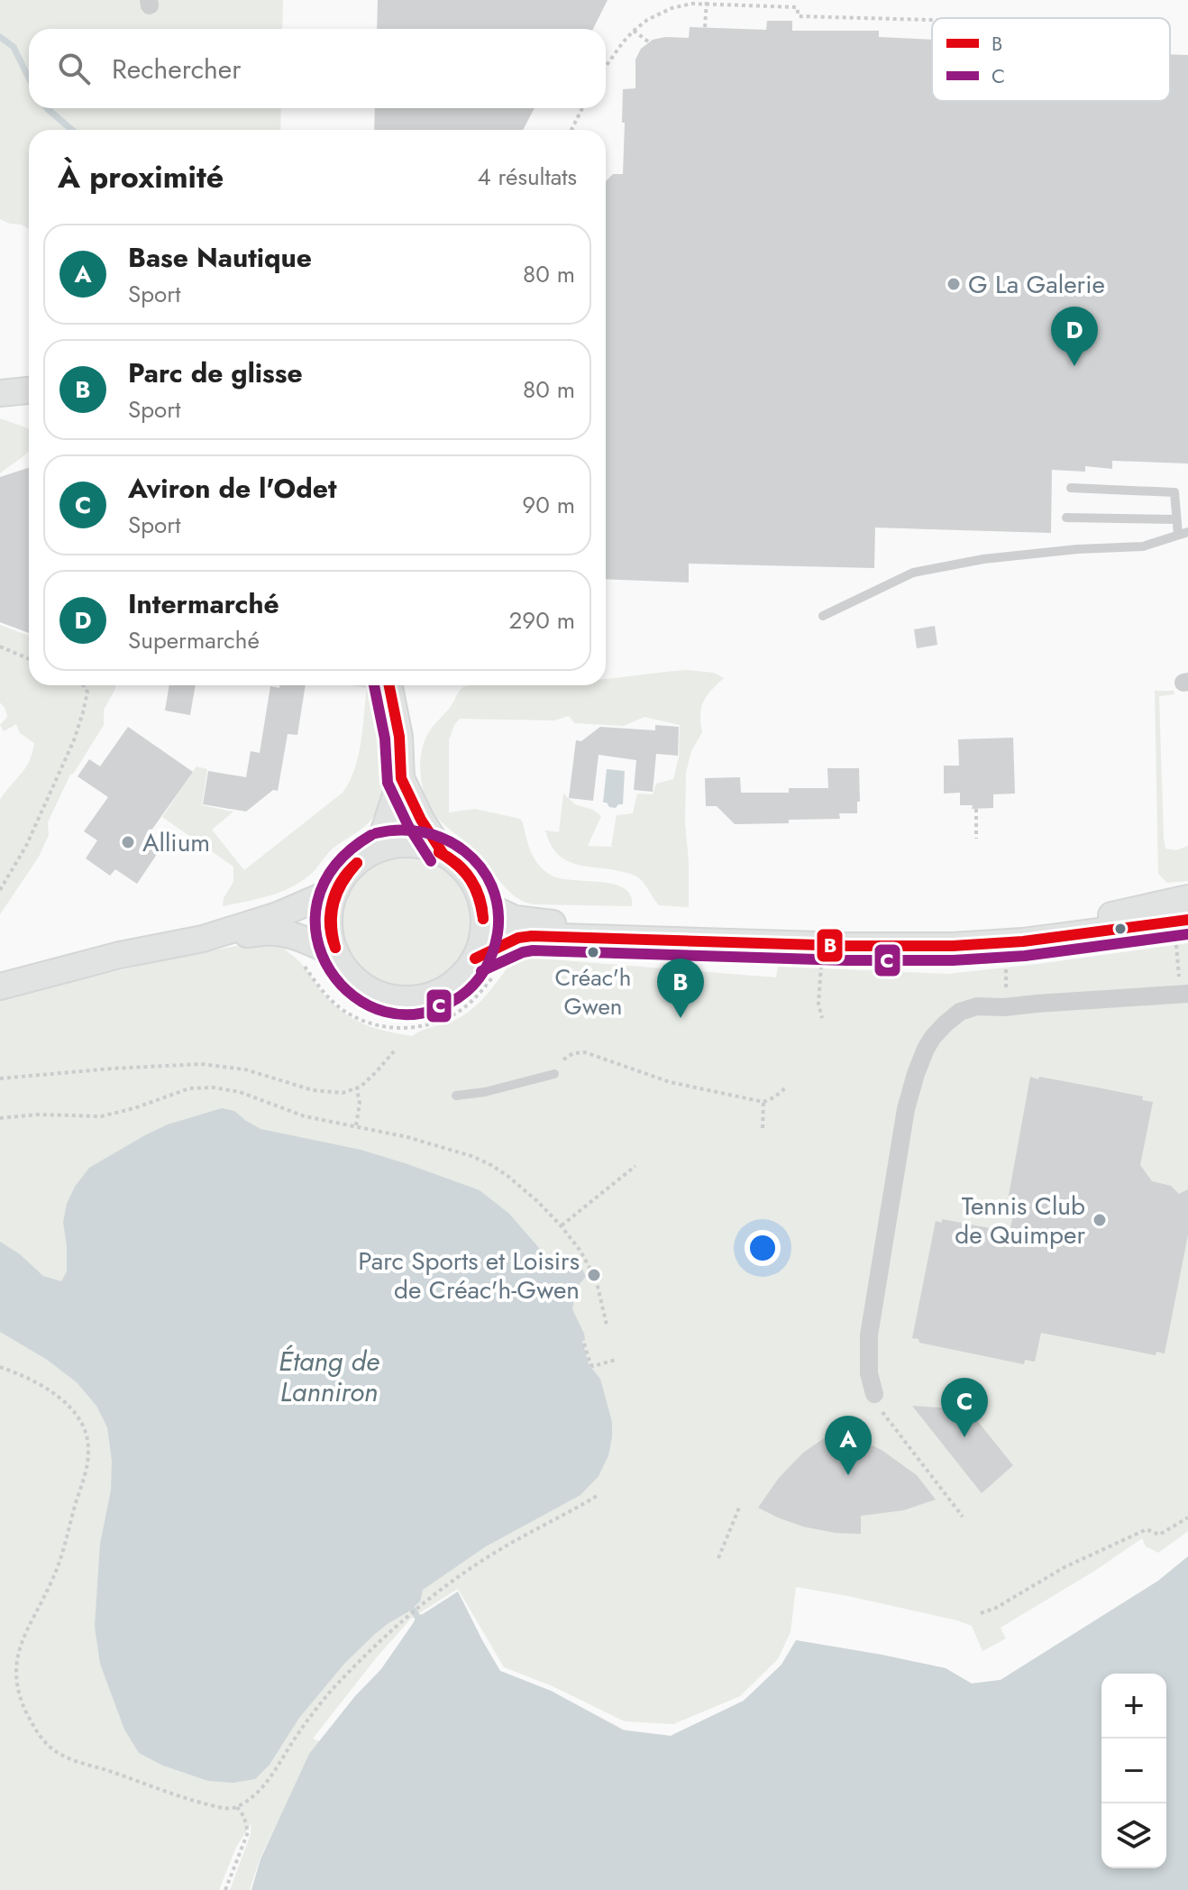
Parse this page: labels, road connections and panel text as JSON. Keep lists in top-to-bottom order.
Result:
{
  "water": ["Étang de Lanniron"],
  "places": [
    "G La Galerie",
    "Allium",
    "Créac'h Gwen",
    "Tennis Club de Quimper",
    "Parc Sports et Loisirs de Créac'h-Gwen"
  ],
  "lines": ["transit line B", "transit line C"],
  "legend": ["B", "C"],
  "page": {
    "search": "Rechercher",
    "heading": ["À proximité", "4 résultats"],
    "list": [
      {
        "mark": "A",
        "name": "Base Nautique",
        "note": "Sport",
        "value": "80 m"
      },
      {
        "mark": "B",
        "name": "Parc de glisse",
        "note": "Sport",
        "value": "80 m"
      },
      {
        "mark": "C",
        "name": "Aviron de l'Odet",
        "note": "Sport",
        "value": "90 m"
      },
      {
        "mark": "D",
        "name": "Intermarché",
        "note": "Supermarché",
        "value": "290 m"
      }
    ],
    "pins": [
      "D",
      "B",
      "C",
      "A"
    ],
    "map_buttons": ["+", "−"]
  }
}
